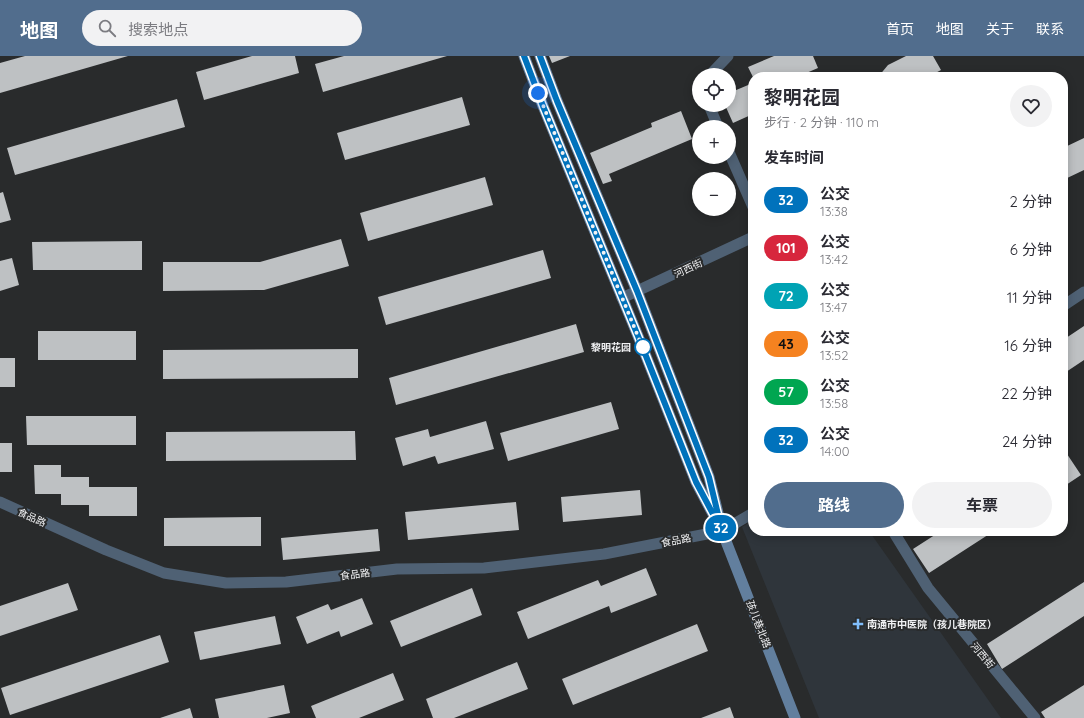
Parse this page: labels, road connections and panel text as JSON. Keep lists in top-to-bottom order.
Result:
{
  "streets": {
    "main road": ["孩儿巷北路"],
    "street": ["河西街", "食品路"]
  },
  "crossings": [
    ["河西街", "孩儿巷北路"],
    ["食品路", "孩儿巷北路"]
  ],
  "places": {
    "other": ["黎明花园"],
    "health": ["南通市中医院（孩儿巷院区）"]
  },
  "lines": ["bus line 32"],
  "page": {
    "header": "地图",
    "search": "搜索地点",
    "nav": [
      "首页",
      "地图",
      "关于",
      "联系"
    ],
    "on_map": "32",
    "map_buttons": ["+", "−"],
    "heading": [
      ["黎明花园", "步行 · 2 分钟 · 110 m"],
      "发车时间"
    ],
    "list": [
      {
        "mark": "32",
        "name": "公交",
        "note": "13:38",
        "value": "2 分钟"
      },
      {
        "mark": "101",
        "name": "公交",
        "note": "13:42",
        "value": "6 分钟"
      },
      {
        "mark": "72",
        "name": "公交",
        "note": "13:47",
        "value": "11 分钟"
      },
      {
        "mark": "43",
        "name": "公交",
        "note": "13:52",
        "value": "16 分钟"
      },
      {
        "mark": "57",
        "name": "公交",
        "note": "13:58",
        "value": "22 分钟"
      },
      {
        "mark": "32",
        "name": "公交",
        "note": "14:00",
        "value": "24 分钟"
      }
    ],
    "buttons": ["路线", "车票"]
  }
}
